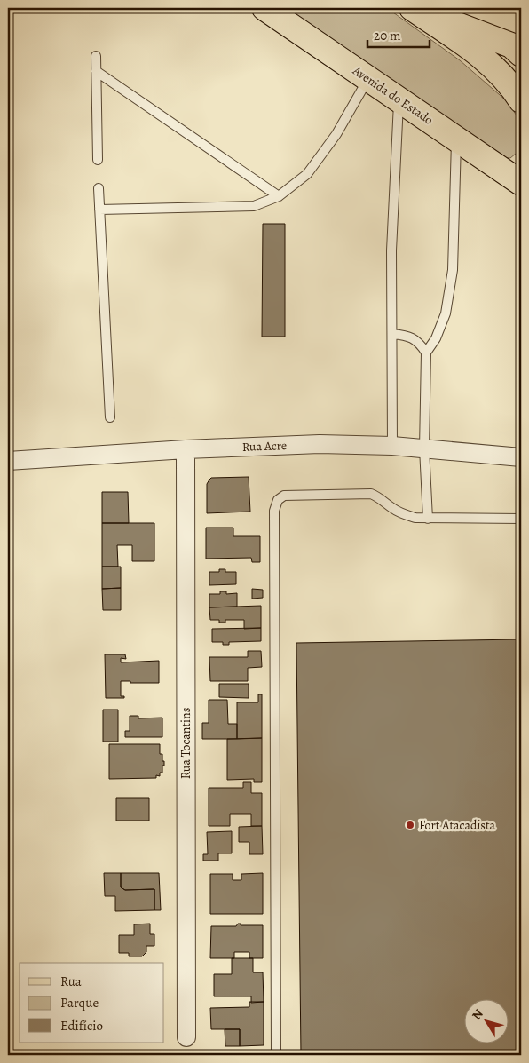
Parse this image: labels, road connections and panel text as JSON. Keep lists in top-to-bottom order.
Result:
{
  "streets": {
    "main road": ["Avenida do Estado"],
    "street": ["Rua Acre", "Rua Tocantins"]
  },
  "crossings": [
    ["Rua Acre", "Rua Tocantins"]
  ],
  "places": ["Fort Atacadista"],
  "legend": ["Rua", "Parque", "Edifício"],
  "scale_bar": "20 m",
  "north": "top left"
}
